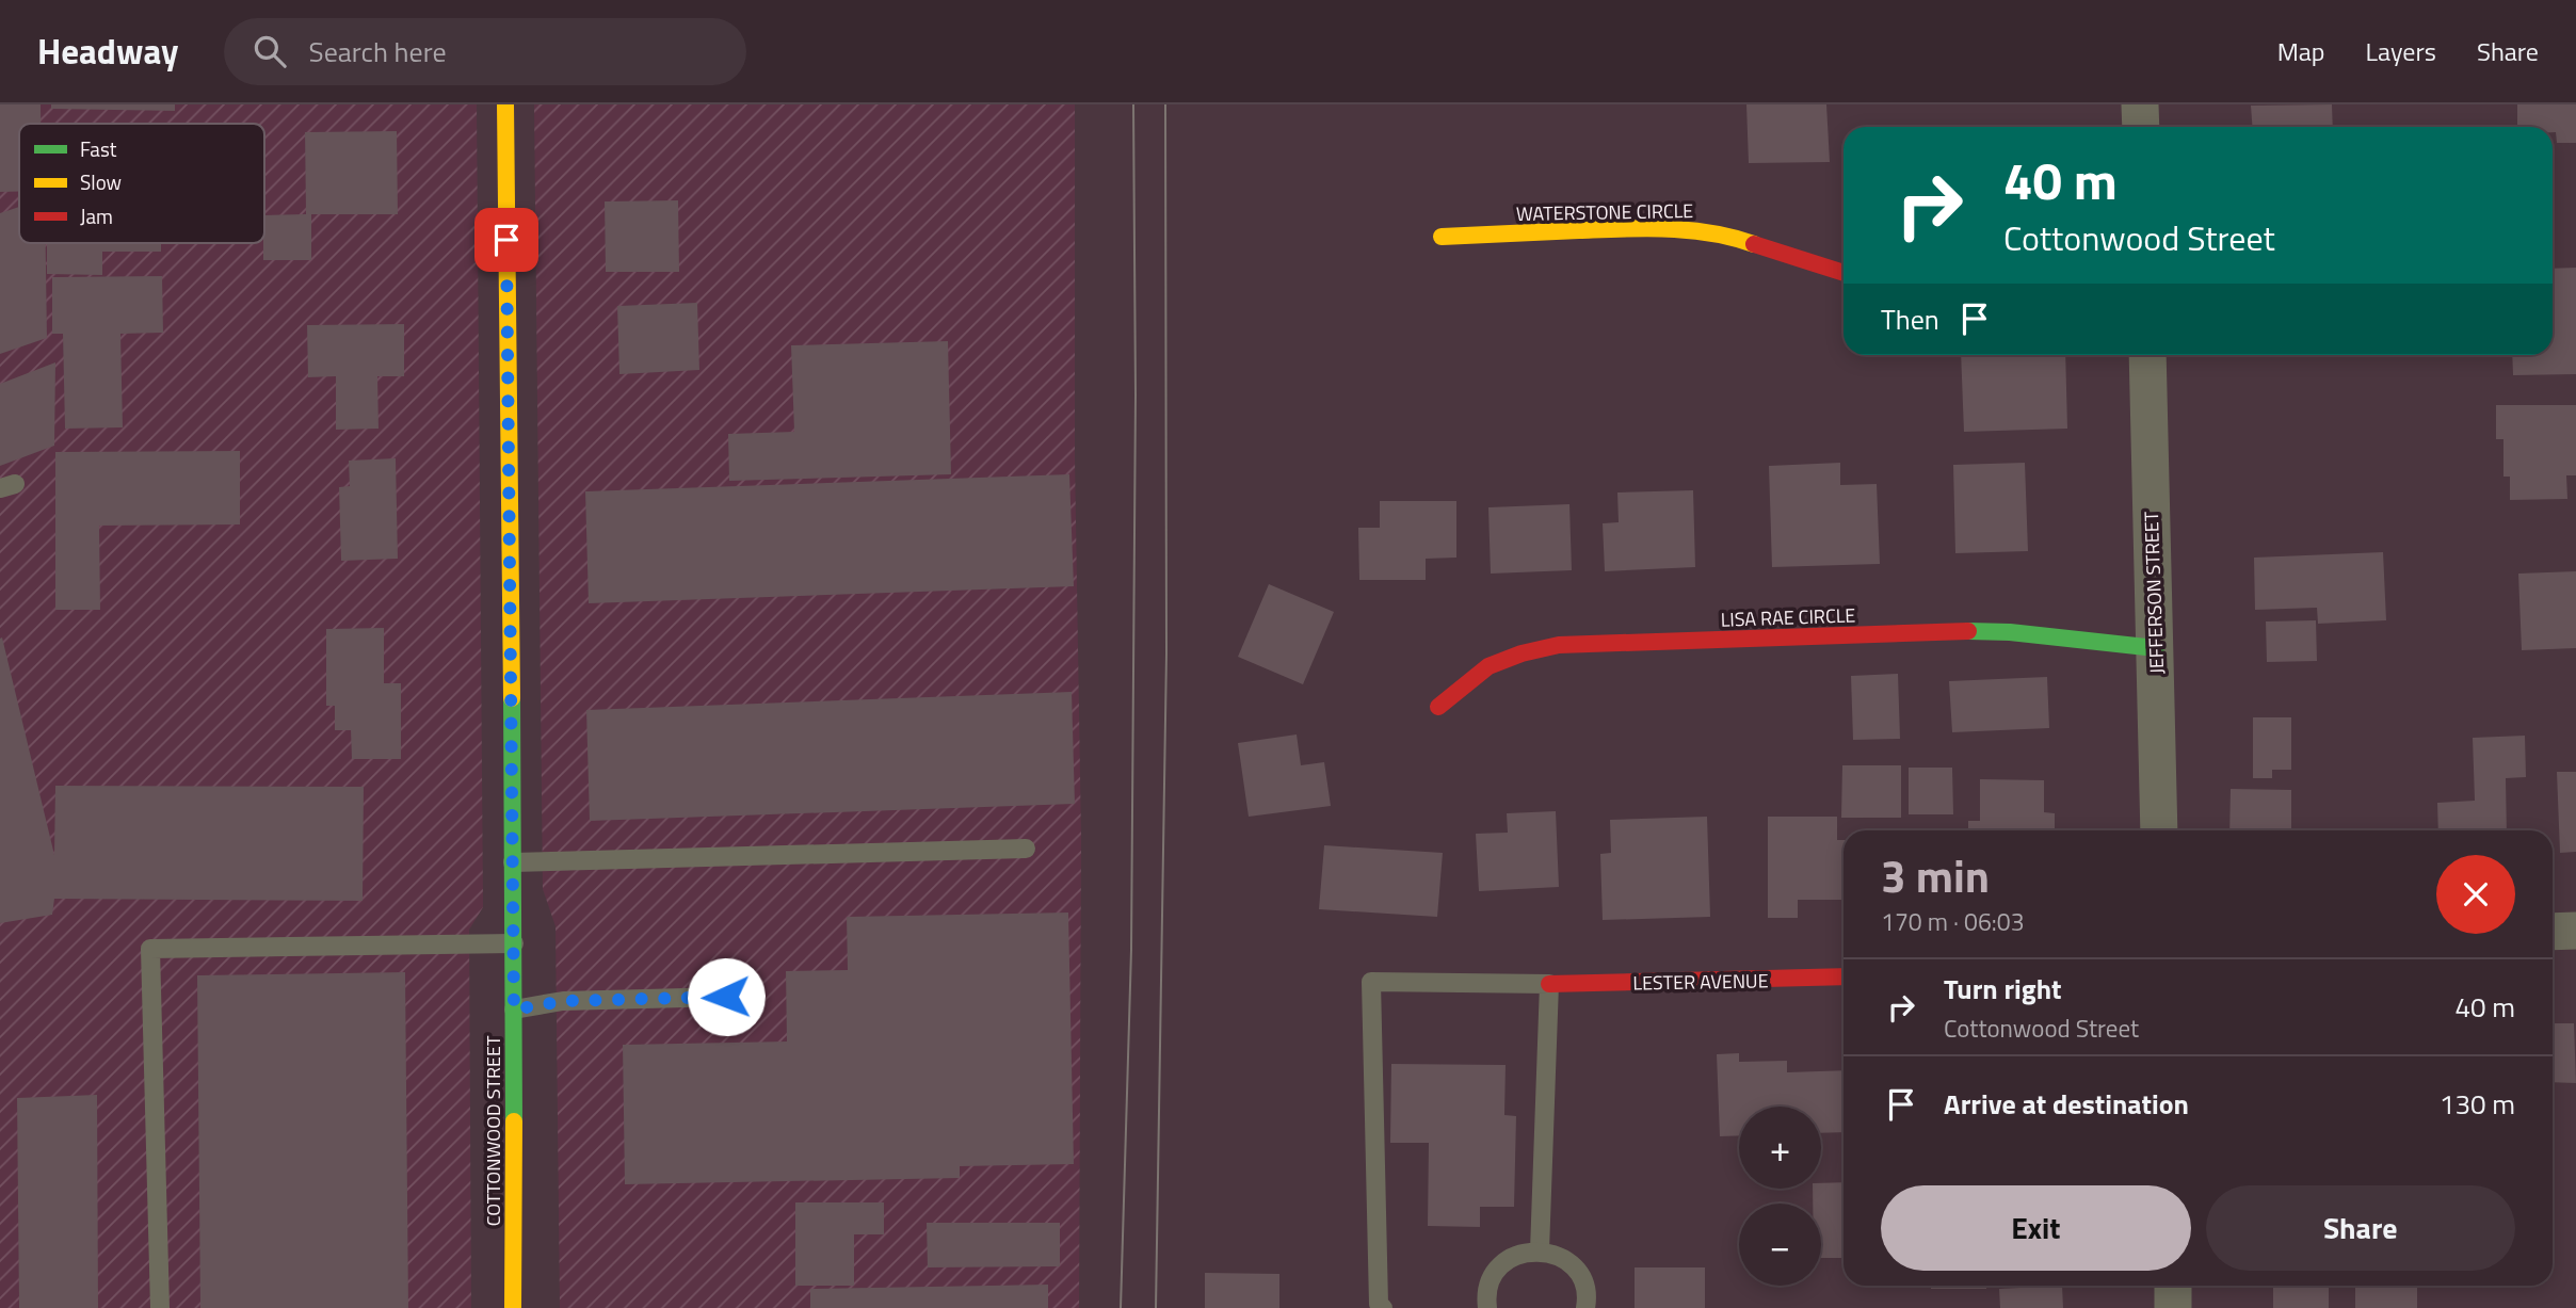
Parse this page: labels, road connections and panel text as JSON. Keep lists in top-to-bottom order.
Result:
{
  "streets": {
    "street": [
      "WATERSTONE CIRCLE",
      "JEFFERSON STREET",
      "LISA RAE CIRCLE",
      "LESTER AVENUE",
      "COTTONWOOD STREET"
    ]
  },
  "crossings": [
    ["JEFFERSON STREET", "LISA RAE CIRCLE"]
  ],
  "legend": ["Fast", "Slow", "Jam"],
  "page": {
    "header": "Headway",
    "search": "Search here",
    "nav": ["Map", "Layers", "Share"],
    "turn": ["40 m", "Cottonwood Street"],
    "then": "Then",
    "heading": ["3 min", "170 m · 06:03"],
    "list": [
      {
        "name": "Turn right",
        "note": "Cottonwood Street",
        "value": "40 m"
      },
      {
        "name": "Arrive at destination",
        "value": "130 m"
      }
    ],
    "map_buttons": ["+", "−"],
    "buttons": ["Exit", "Share"]
  }
}
